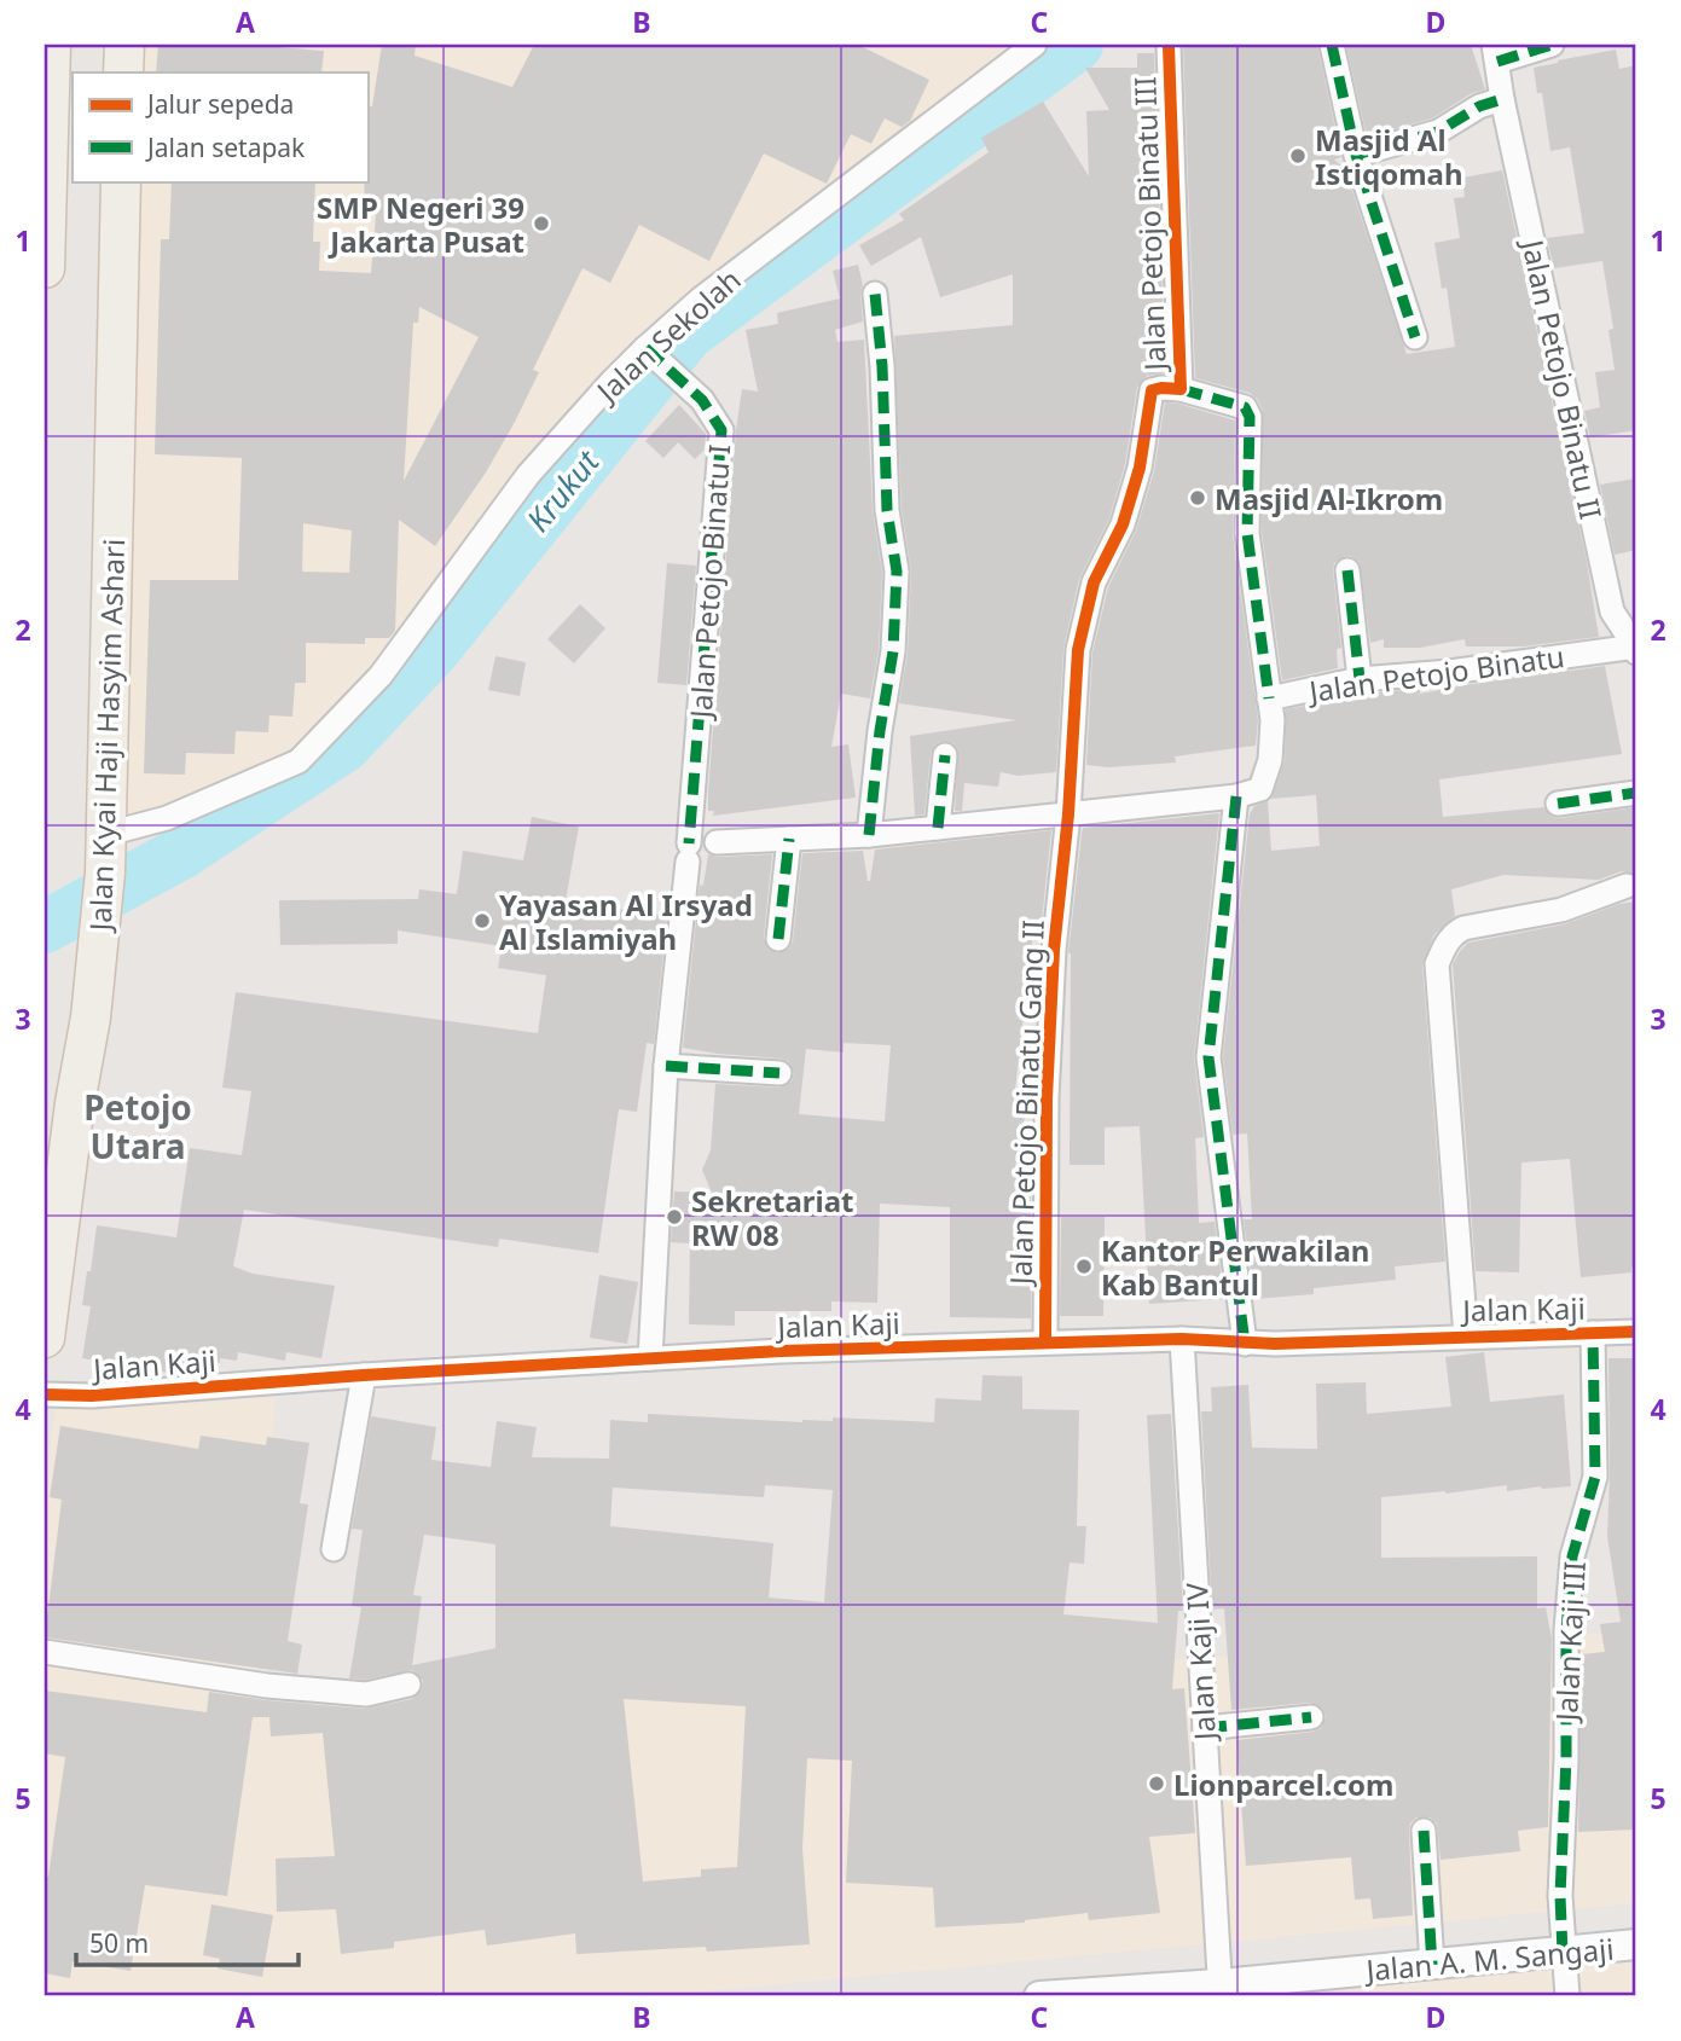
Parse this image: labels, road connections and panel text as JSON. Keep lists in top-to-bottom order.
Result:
{
  "streets": {
    "main road": ["Jalan Kyai Haji Hasyim Ashari"],
    "street": [
      "Jalan Petojo Binatu III",
      "Jalan Sekolah",
      "Jalan Petojo Binatu II",
      "Jalan Petojo Binatu I",
      "Jalan Petojo Binatu",
      "Jalan Petojo Binatu Gang II",
      "Jalan Kaji",
      "Jalan Kaji III",
      "Jalan Kaji IV",
      "Jalan A. M. Sangaji"
    ]
  },
  "crossings": [
    ["Jalan Petojo Binatu III", "Jalan Petojo Binatu Gang II"],
    ["Jalan Sekolah", "Jalan Petojo Binatu I"],
    ["Jalan Sekolah", "Jalan Kyai Haji Hasyim Ashari"],
    ["Jalan Petojo Binatu II", "Jalan Petojo Binatu"],
    ["Jalan Petojo Binatu I", "Jalan Kaji"],
    ["Jalan Petojo Binatu Gang II", "Jalan Kaji"],
    ["Jalan Kaji", "Jalan Kaji III"],
    ["Jalan Kaji", "Jalan Kaji IV"],
    ["Jalan Kaji III", "Jalan A. M. Sangaji"],
    ["Jalan Kaji IV", "Jalan A. M. Sangaji"]
  ],
  "districts": ["Petojo Utara"],
  "water": ["Krukut"],
  "places": [
    "Masjid Al Istiqomah",
    "SMP Negeri 39 Jakarta Pusat",
    "Masjid Al-Ikrom",
    "Yayasan Al Irsyad Al Islamiyah",
    "Sekretariat RW 08",
    "Kantor Perwakilan Kab Bantul",
    "Lionparcel.com"
  ],
  "legend": ["Jalur sepeda", "Jalan setapak"],
  "scale_bar": "50 m",
  "grid": {
    "columns": [
      "A",
      "B",
      "C",
      "D"
    ],
    "rows": [
      "1",
      "2",
      "3",
      "4",
      "5"
    ]
  }
}
